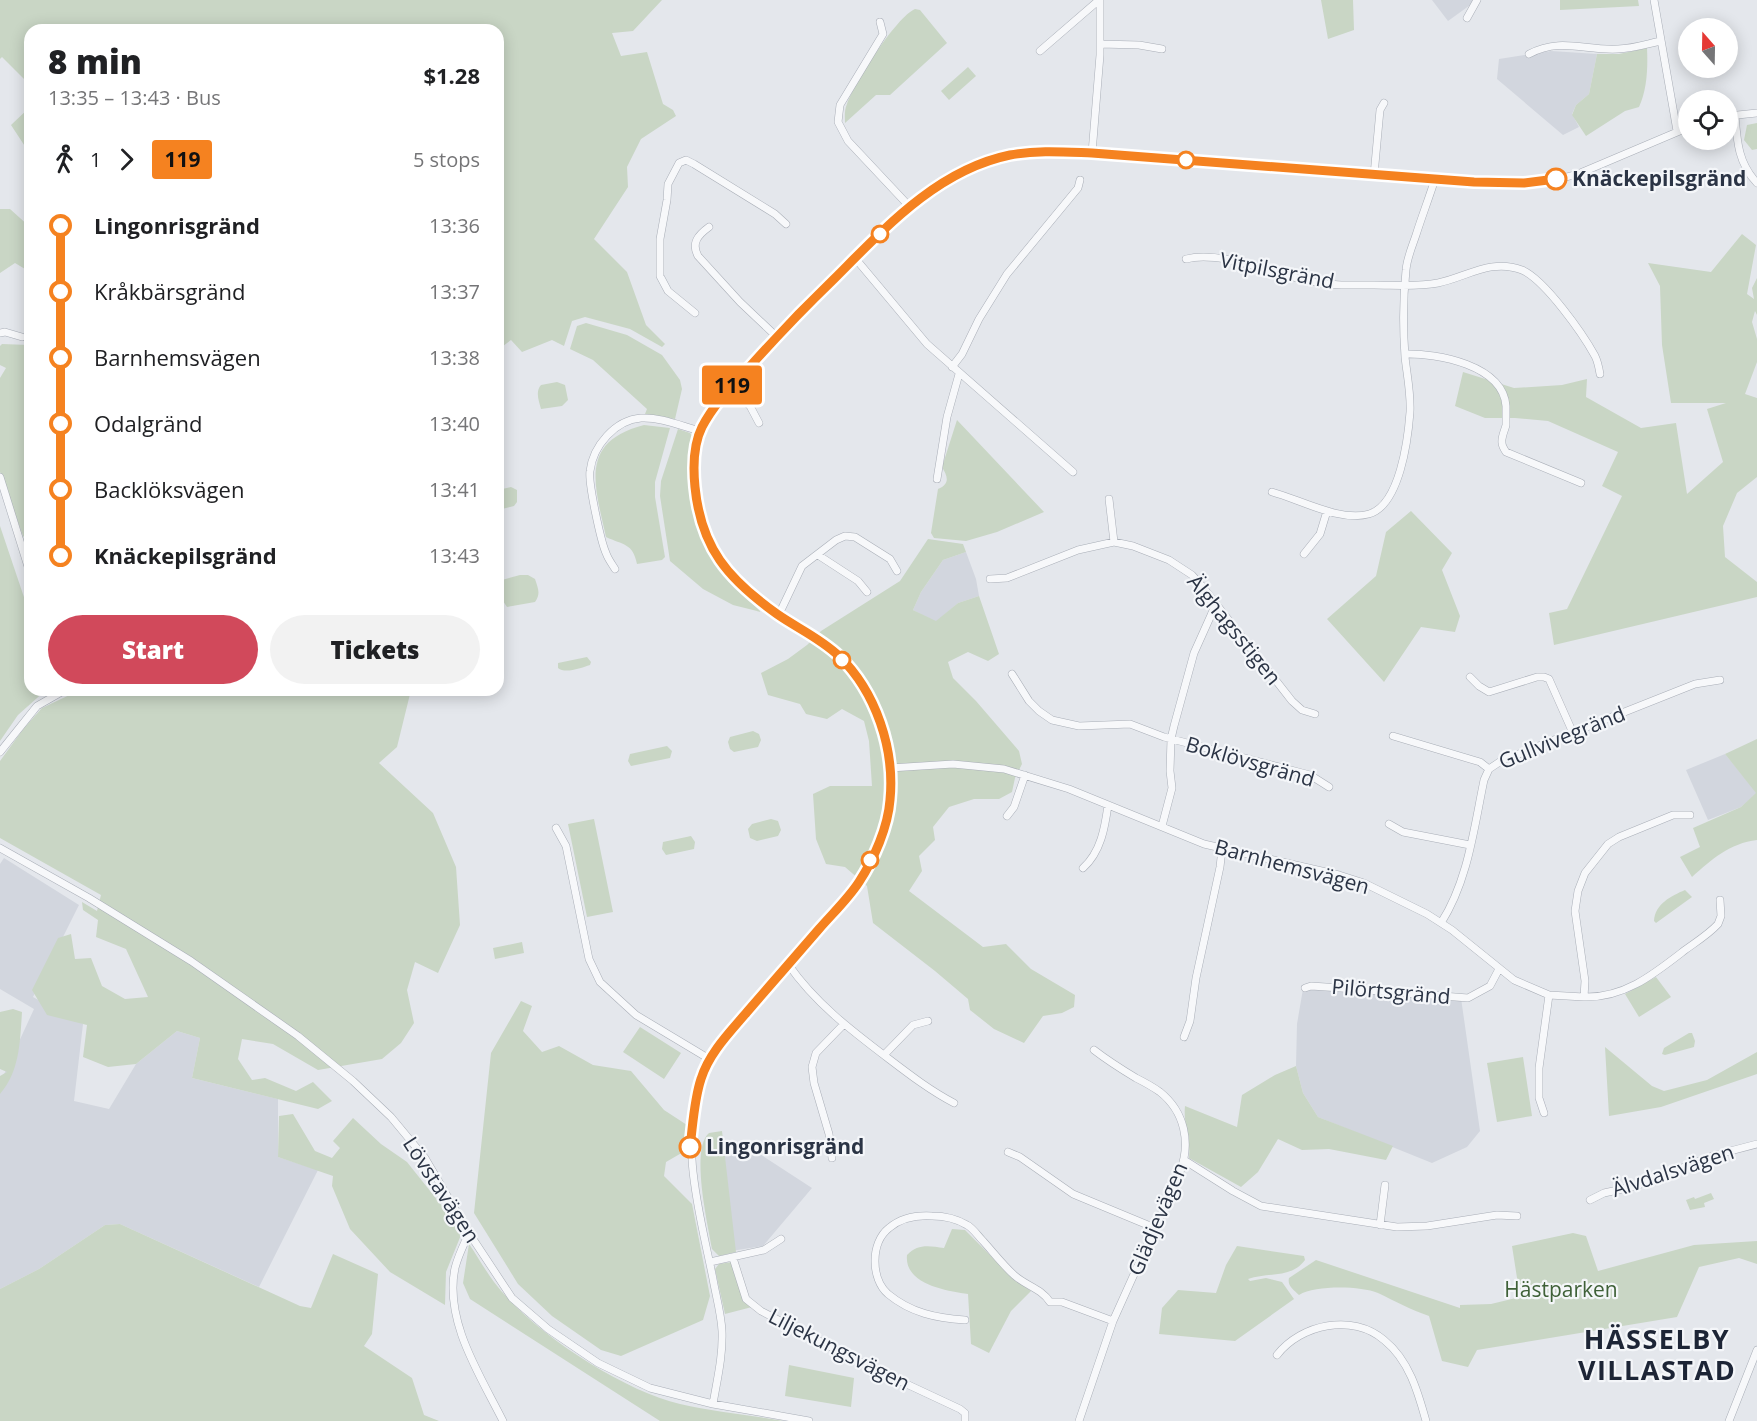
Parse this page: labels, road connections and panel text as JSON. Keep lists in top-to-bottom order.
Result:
{
  "streets": {
    "street": [
      "Vitpilsgränd",
      "Älghagsstigen",
      "Gullvivegränd",
      "Boklövsgränd",
      "Barnhemsvägen",
      "Pilörtsgränd",
      "Älvdalsvägen",
      "Lövstavägen",
      "Glädjevägen",
      "Liljekungsvägen"
    ]
  },
  "crossings": [
    ["Gullvivegränd", "Barnhemsvägen"],
    ["Barnhemsvägen", "Pilörtsgränd"]
  ],
  "districts": ["HÄSSELBY VILLASTAD"],
  "parks": ["Hästparken"],
  "places": ["Knäckepilsgränd", "Lingonrisgränd"],
  "lines": ["bus line 119"],
  "north": "top",
  "page": {
    "on_map": "119",
    "heading": ["8 min", "13:35 – 13:43 · Bus", "$1.28"],
    "legs": ["1", "119", "5 stops"],
    "list": [
      {
        "name": "Lingonrisgränd",
        "value": "13:36"
      },
      {
        "name": "Kråkbärsgränd",
        "value": "13:37"
      },
      {
        "name": "Barnhemsvägen",
        "value": "13:38"
      },
      {
        "name": "Odalgränd",
        "value": "13:40"
      },
      {
        "name": "Backlöksvägen",
        "value": "13:41"
      },
      {
        "name": "Knäckepilsgränd",
        "value": "13:43"
      }
    ],
    "buttons": ["Start", "Tickets"]
  }
}
